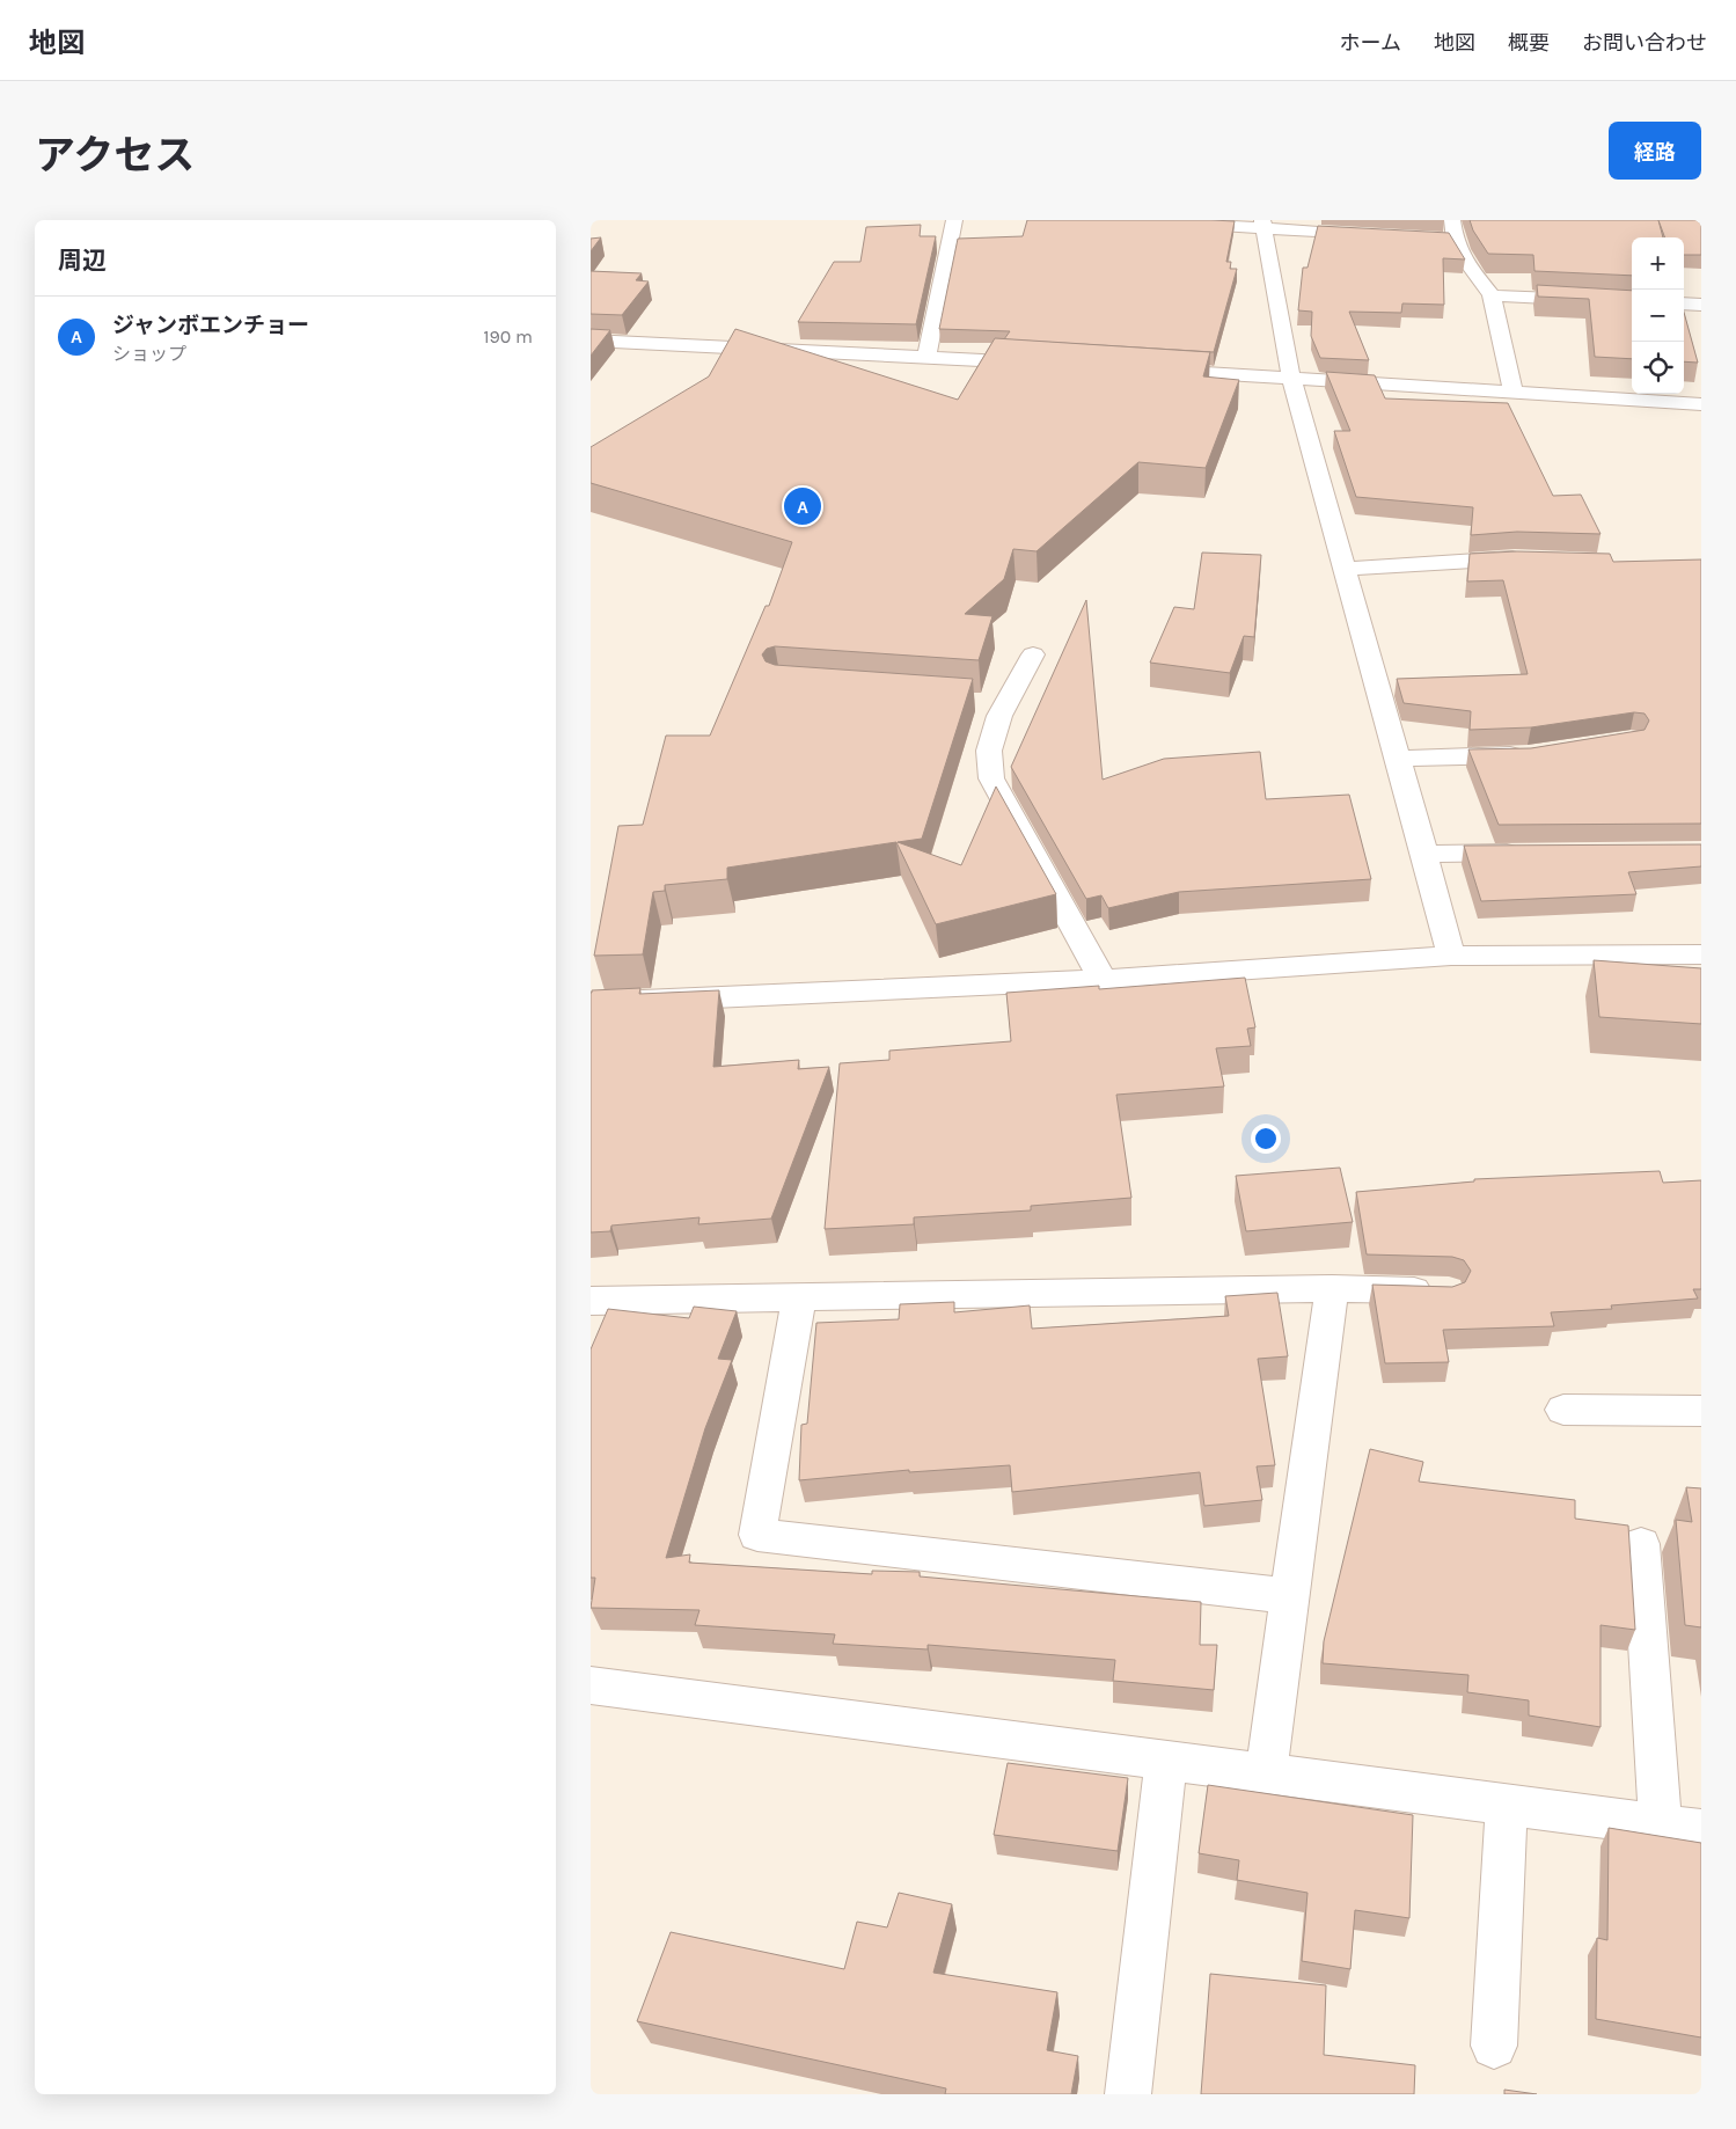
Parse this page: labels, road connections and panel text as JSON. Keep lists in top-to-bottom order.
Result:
{
  "page": {
    "header": "地図",
    "nav": [
      "ホーム",
      "地図",
      "概要",
      "お問い合わせ"
    ],
    "title": "アクセス",
    "buttons": "経路",
    "heading": "周辺",
    "map_buttons": ["+", "−"],
    "list": [
      {
        "mark": "A",
        "name": "ジャンボエンチョー",
        "note": "ショップ",
        "value": "190 m"
      }
    ],
    "pins": "A"
  }
}
